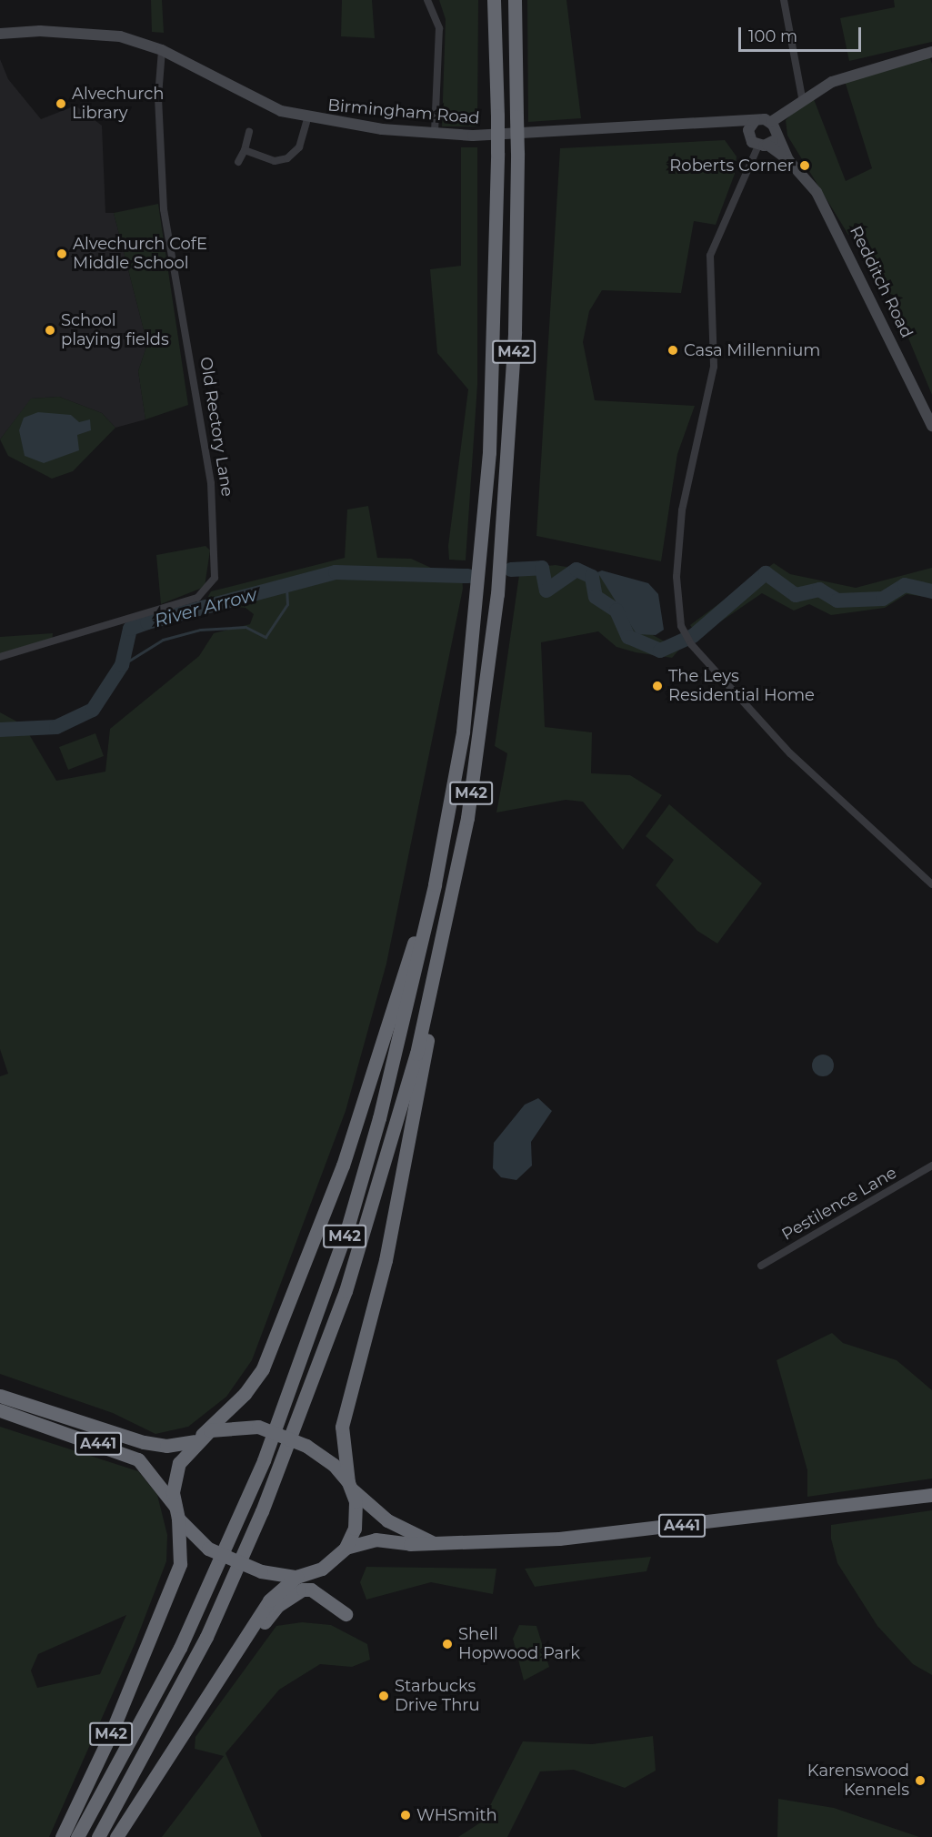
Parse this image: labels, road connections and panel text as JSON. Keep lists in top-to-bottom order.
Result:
{
  "streets": {
    "highway": ["M42", "A441"],
    "main road": ["Birmingham Road", "Redditch Road"],
    "street": ["Old Rectory Lane", "Pestilence Lane"]
  },
  "crossings": [
    ["Birmingham Road", "Redditch Road"],
    ["Birmingham Road", "Old Rectory Lane"],
    ["M42", "A441"]
  ],
  "water": ["River Arrow"],
  "places": [
    "Alvechurch Library",
    "Roberts Corner",
    "Alvechurch CofE Middle School",
    "School playing fields",
    "Casa Millennium",
    "The Leys Residential Home",
    "Shell Hopwood Park",
    "Starbucks Drive Thru",
    "Karenswood Kennels",
    "WHSmith"
  ],
  "scale_bar": "100 m"
}
